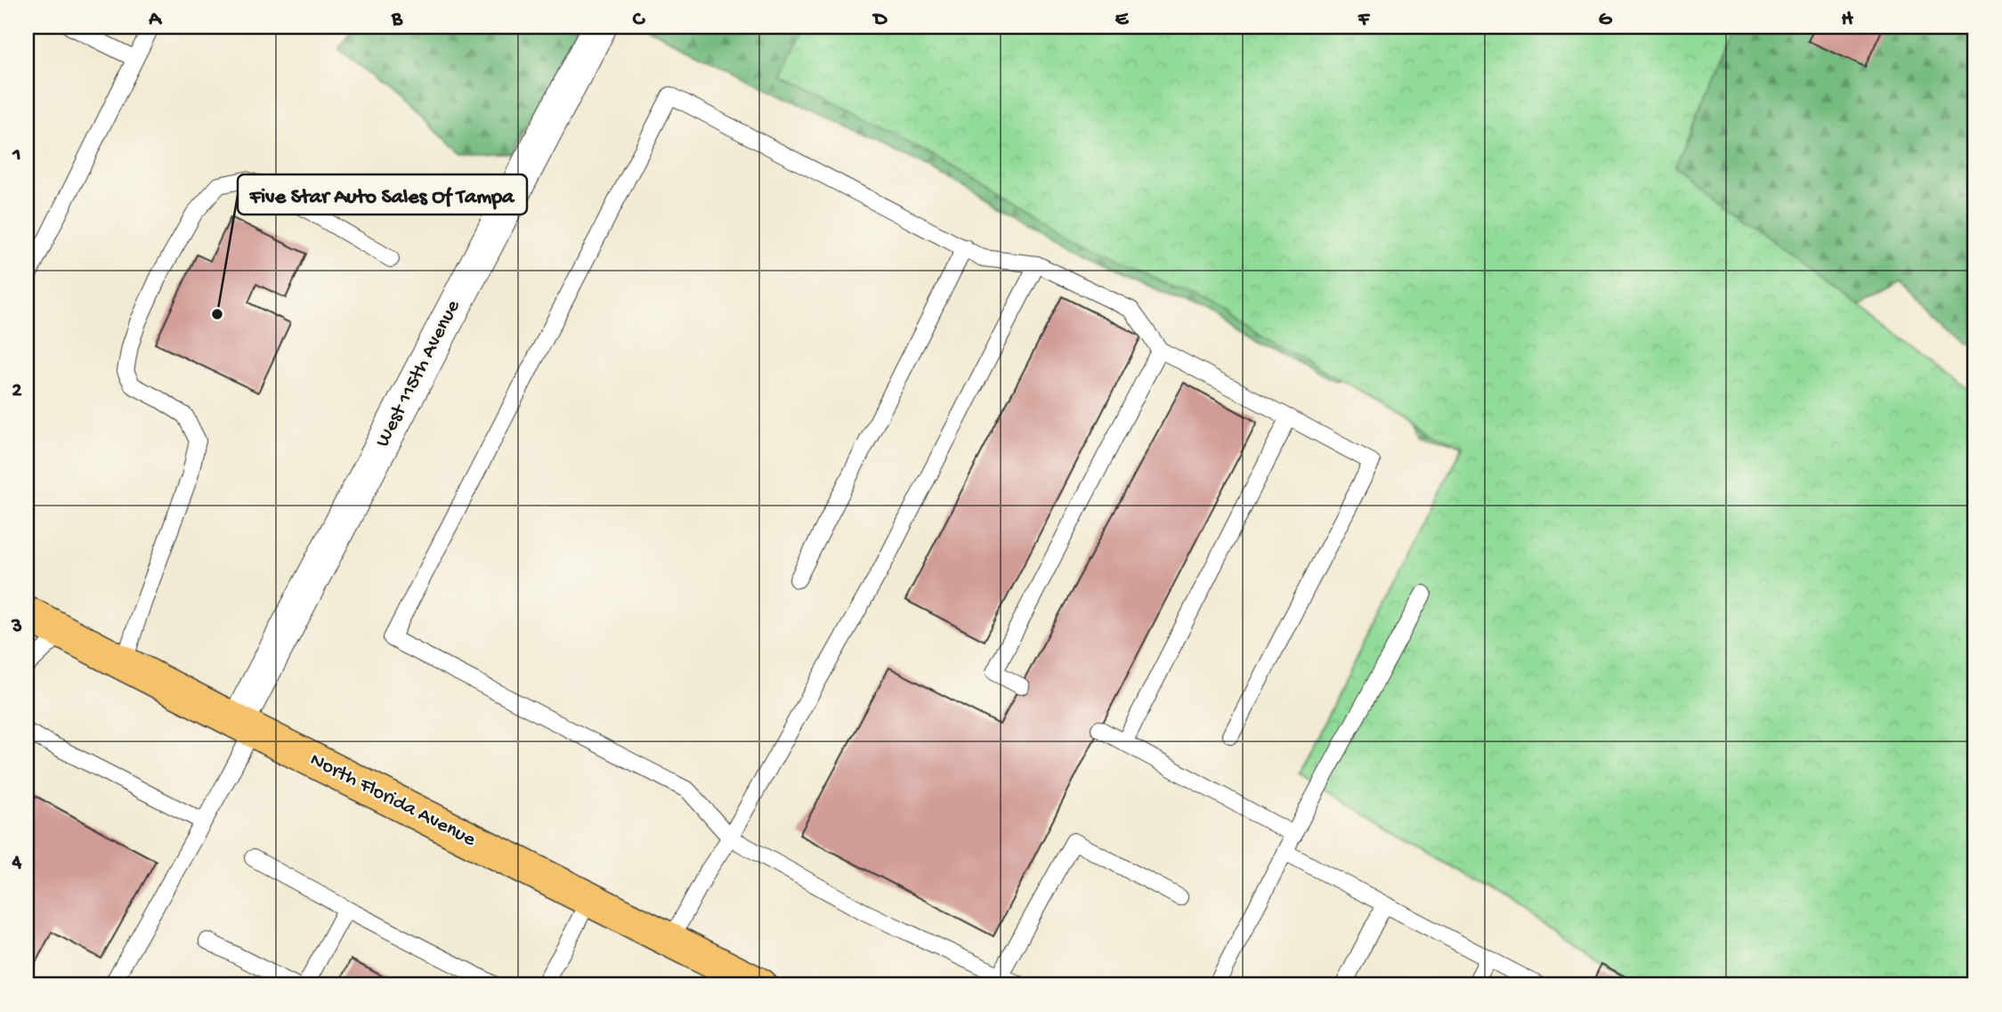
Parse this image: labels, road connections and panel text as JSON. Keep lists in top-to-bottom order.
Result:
{
  "streets": {
    "main road": ["North Florida Avenue"],
    "street": ["West 115th Avenue"]
  },
  "crossings": [
    ["West 115th Avenue", "North Florida Avenue"]
  ],
  "places": ["Five Star Auto Sales Of Tampa"],
  "grid": {
    "columns": [
      "A",
      "B",
      "C",
      "D",
      "E",
      "F",
      "G",
      "H"
    ],
    "rows": [
      "1",
      "2",
      "3",
      "4"
    ]
  }
}
